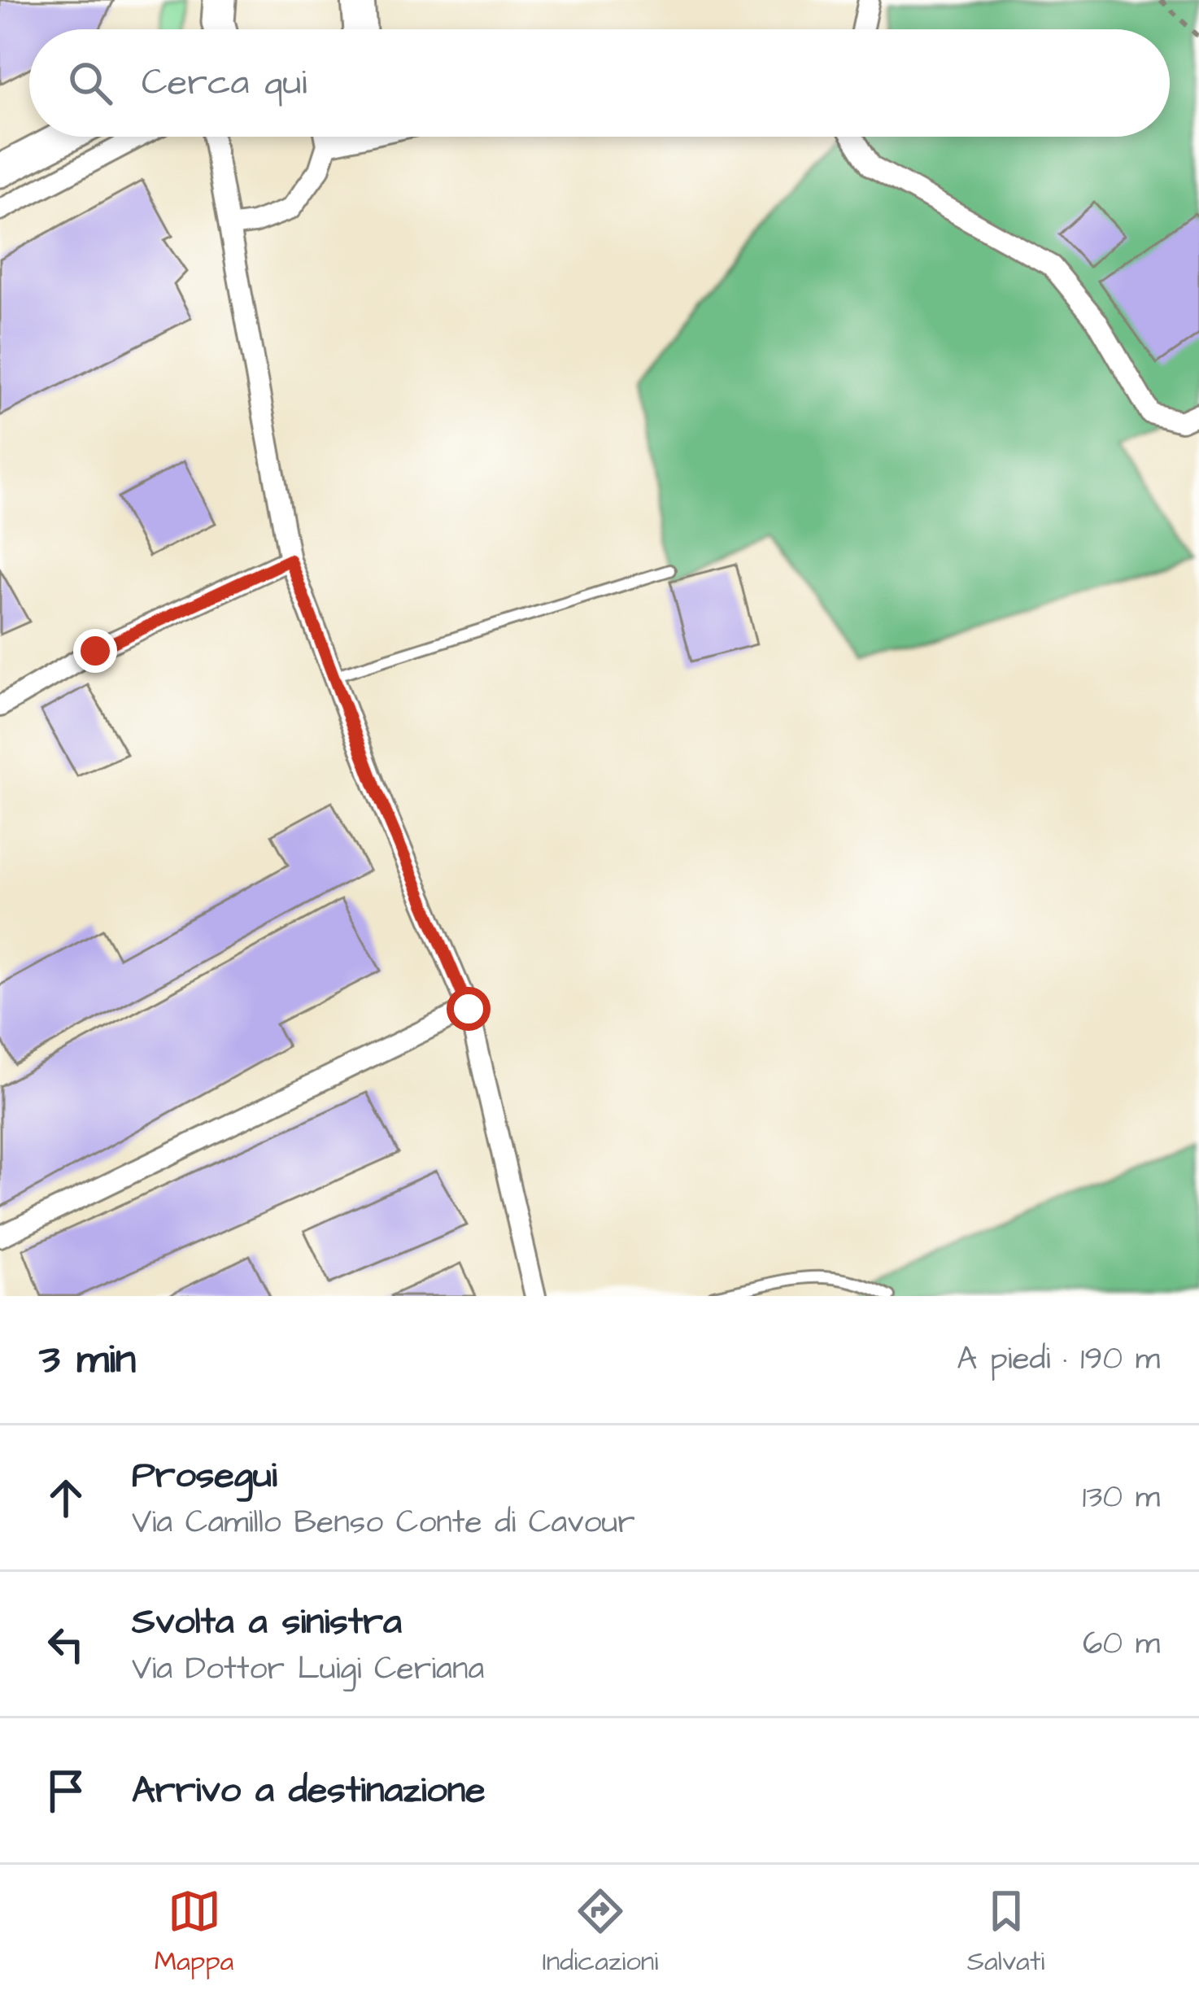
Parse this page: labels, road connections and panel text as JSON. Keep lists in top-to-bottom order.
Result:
{
  "page": {
    "search": "Cerca qui",
    "heading": ["3 min", "A piedi · 190 m"],
    "list": [
      ["Prosegui", "Via Camillo Benso Conte di Cavour", "130 m"],
      ["Svolta a sinistra", "Via Dottor Luigi Ceriana", "60 m"],
      "Arrivo a destinazione"
    ],
    "nav": ["Mappa", "Indicazioni", "Salvati"]
  }
}
